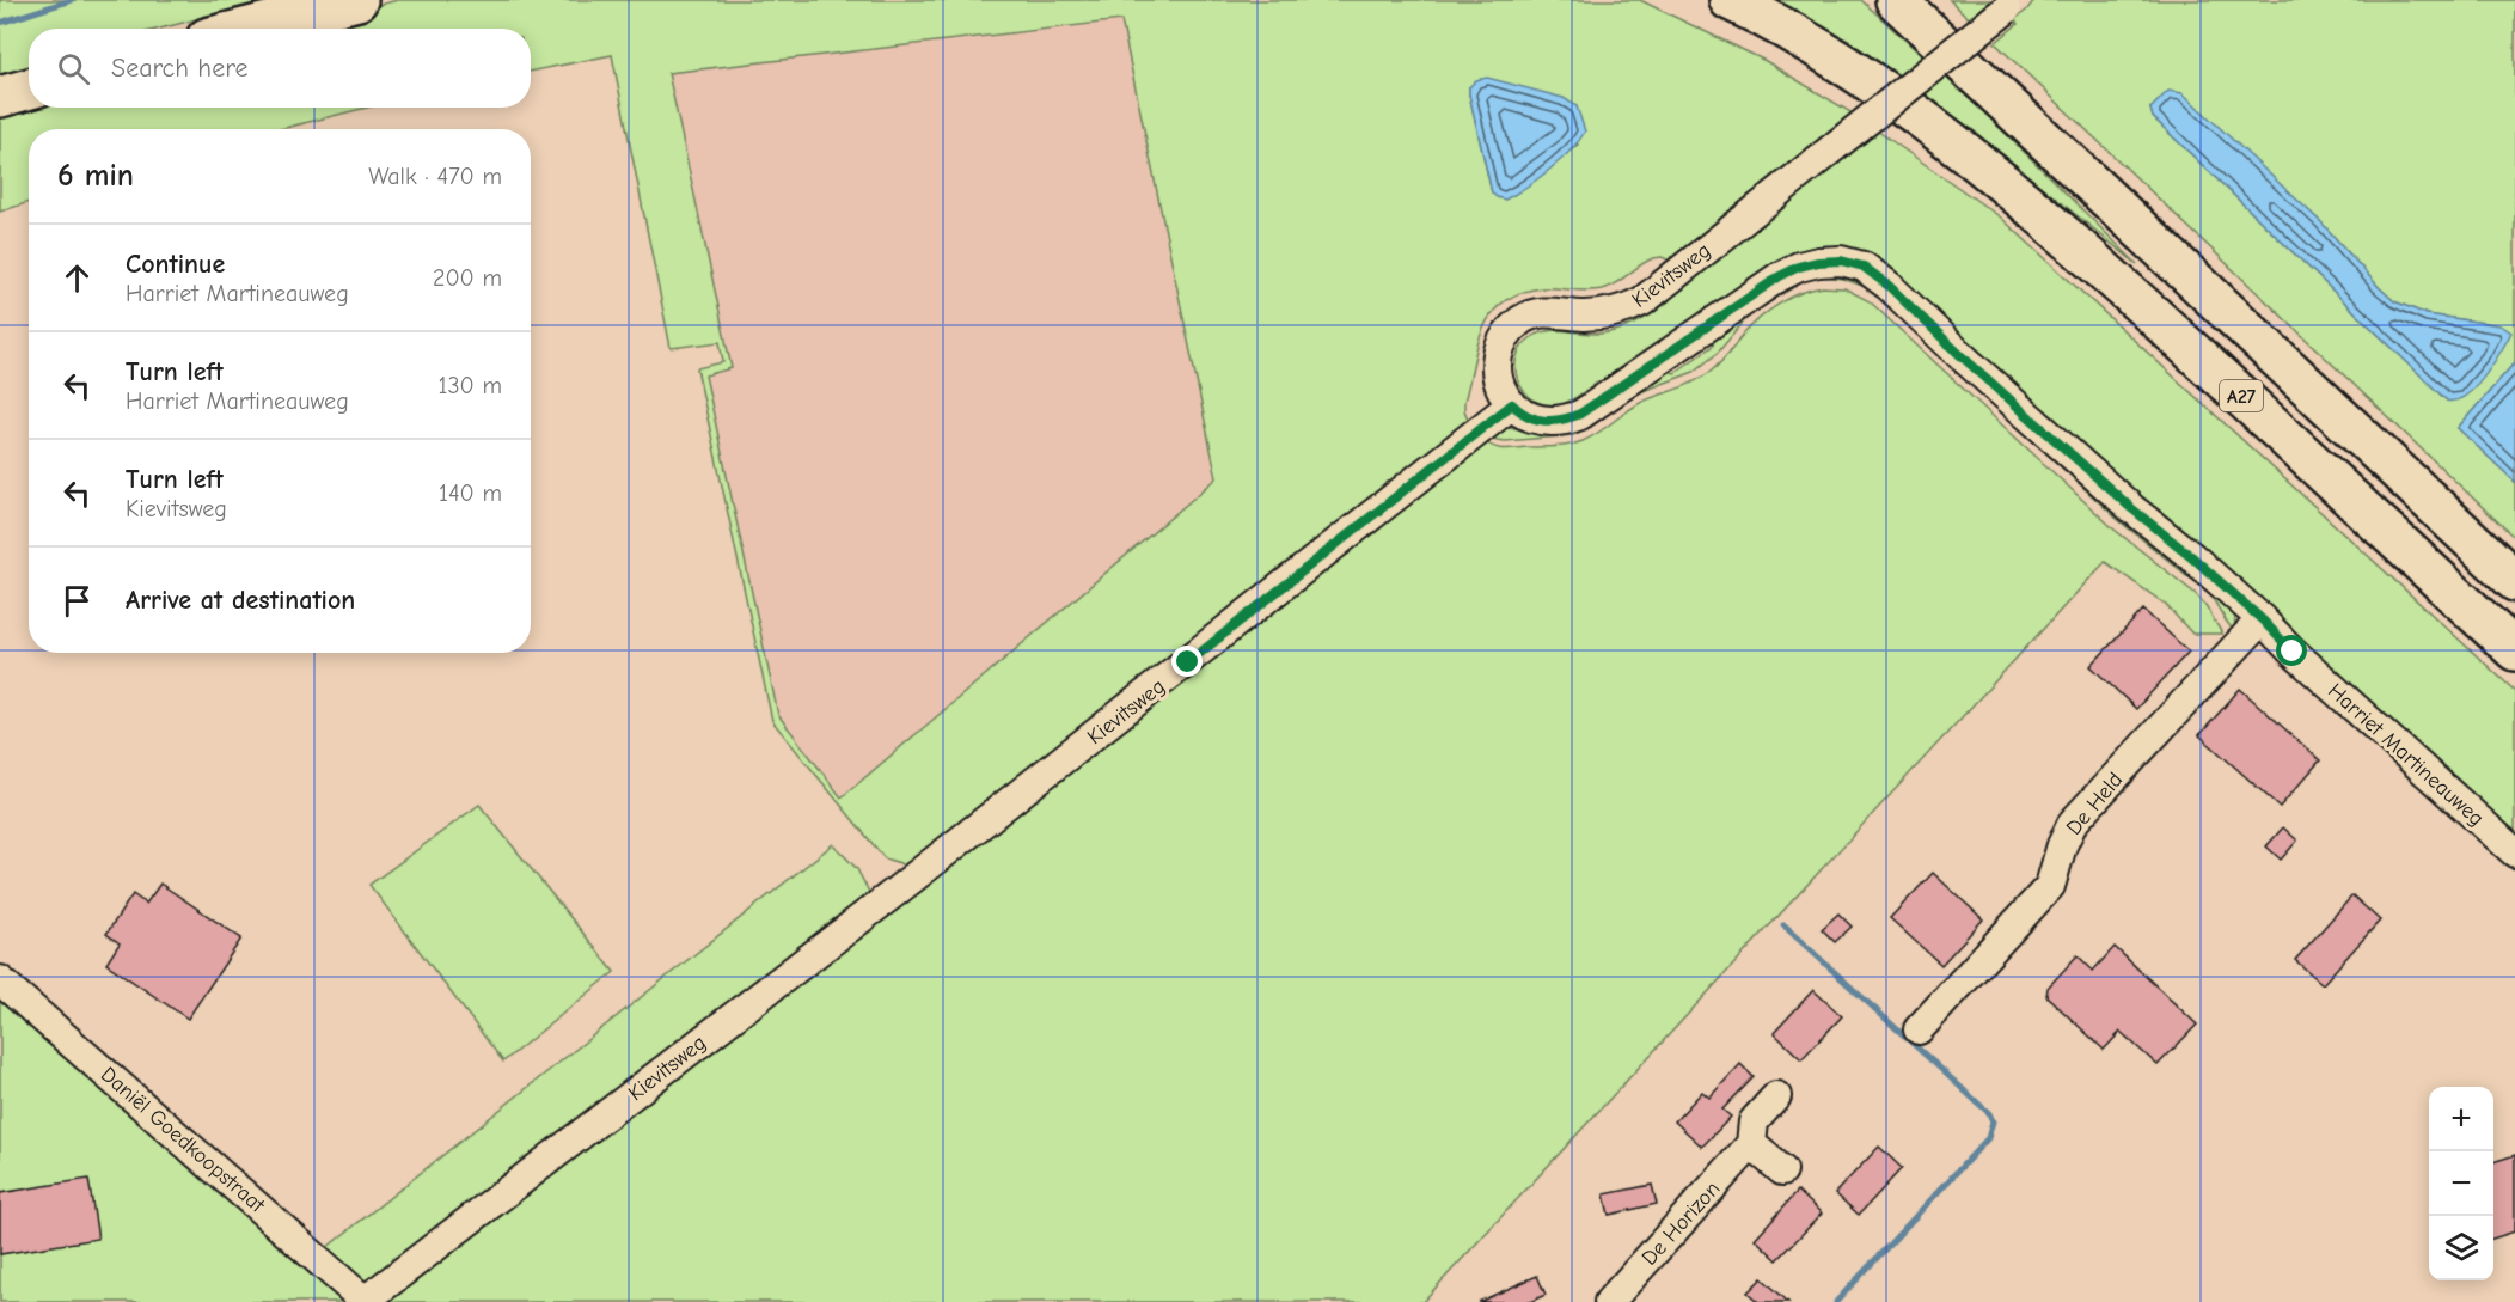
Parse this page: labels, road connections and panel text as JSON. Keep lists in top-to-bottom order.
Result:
{
  "streets": {
    "highway": ["A27"],
    "street": [
      "Kievitsweg",
      "Harriet Martineauweg",
      "De Held",
      "Daniël Goedkoopstraat",
      "De Horizon"
    ]
  },
  "crossings": [
    ["Kievitsweg", "A27"],
    ["Kievitsweg", "Harriet Martineauweg"],
    ["Kievitsweg", "Daniël Goedkoopstraat"],
    ["Harriet Martineauweg", "De Held"]
  ],
  "page": {
    "search": "Search here",
    "heading": ["6 min", "Walk · 470 m"],
    "list": [
      ["Continue", "Harriet Martineauweg", "200 m"],
      ["Turn left", "Harriet Martineauweg", "130 m"],
      ["Turn left", "Kievitsweg", "140 m"],
      "Arrive at destination"
    ],
    "map_buttons": ["+", "−"]
  }
}
